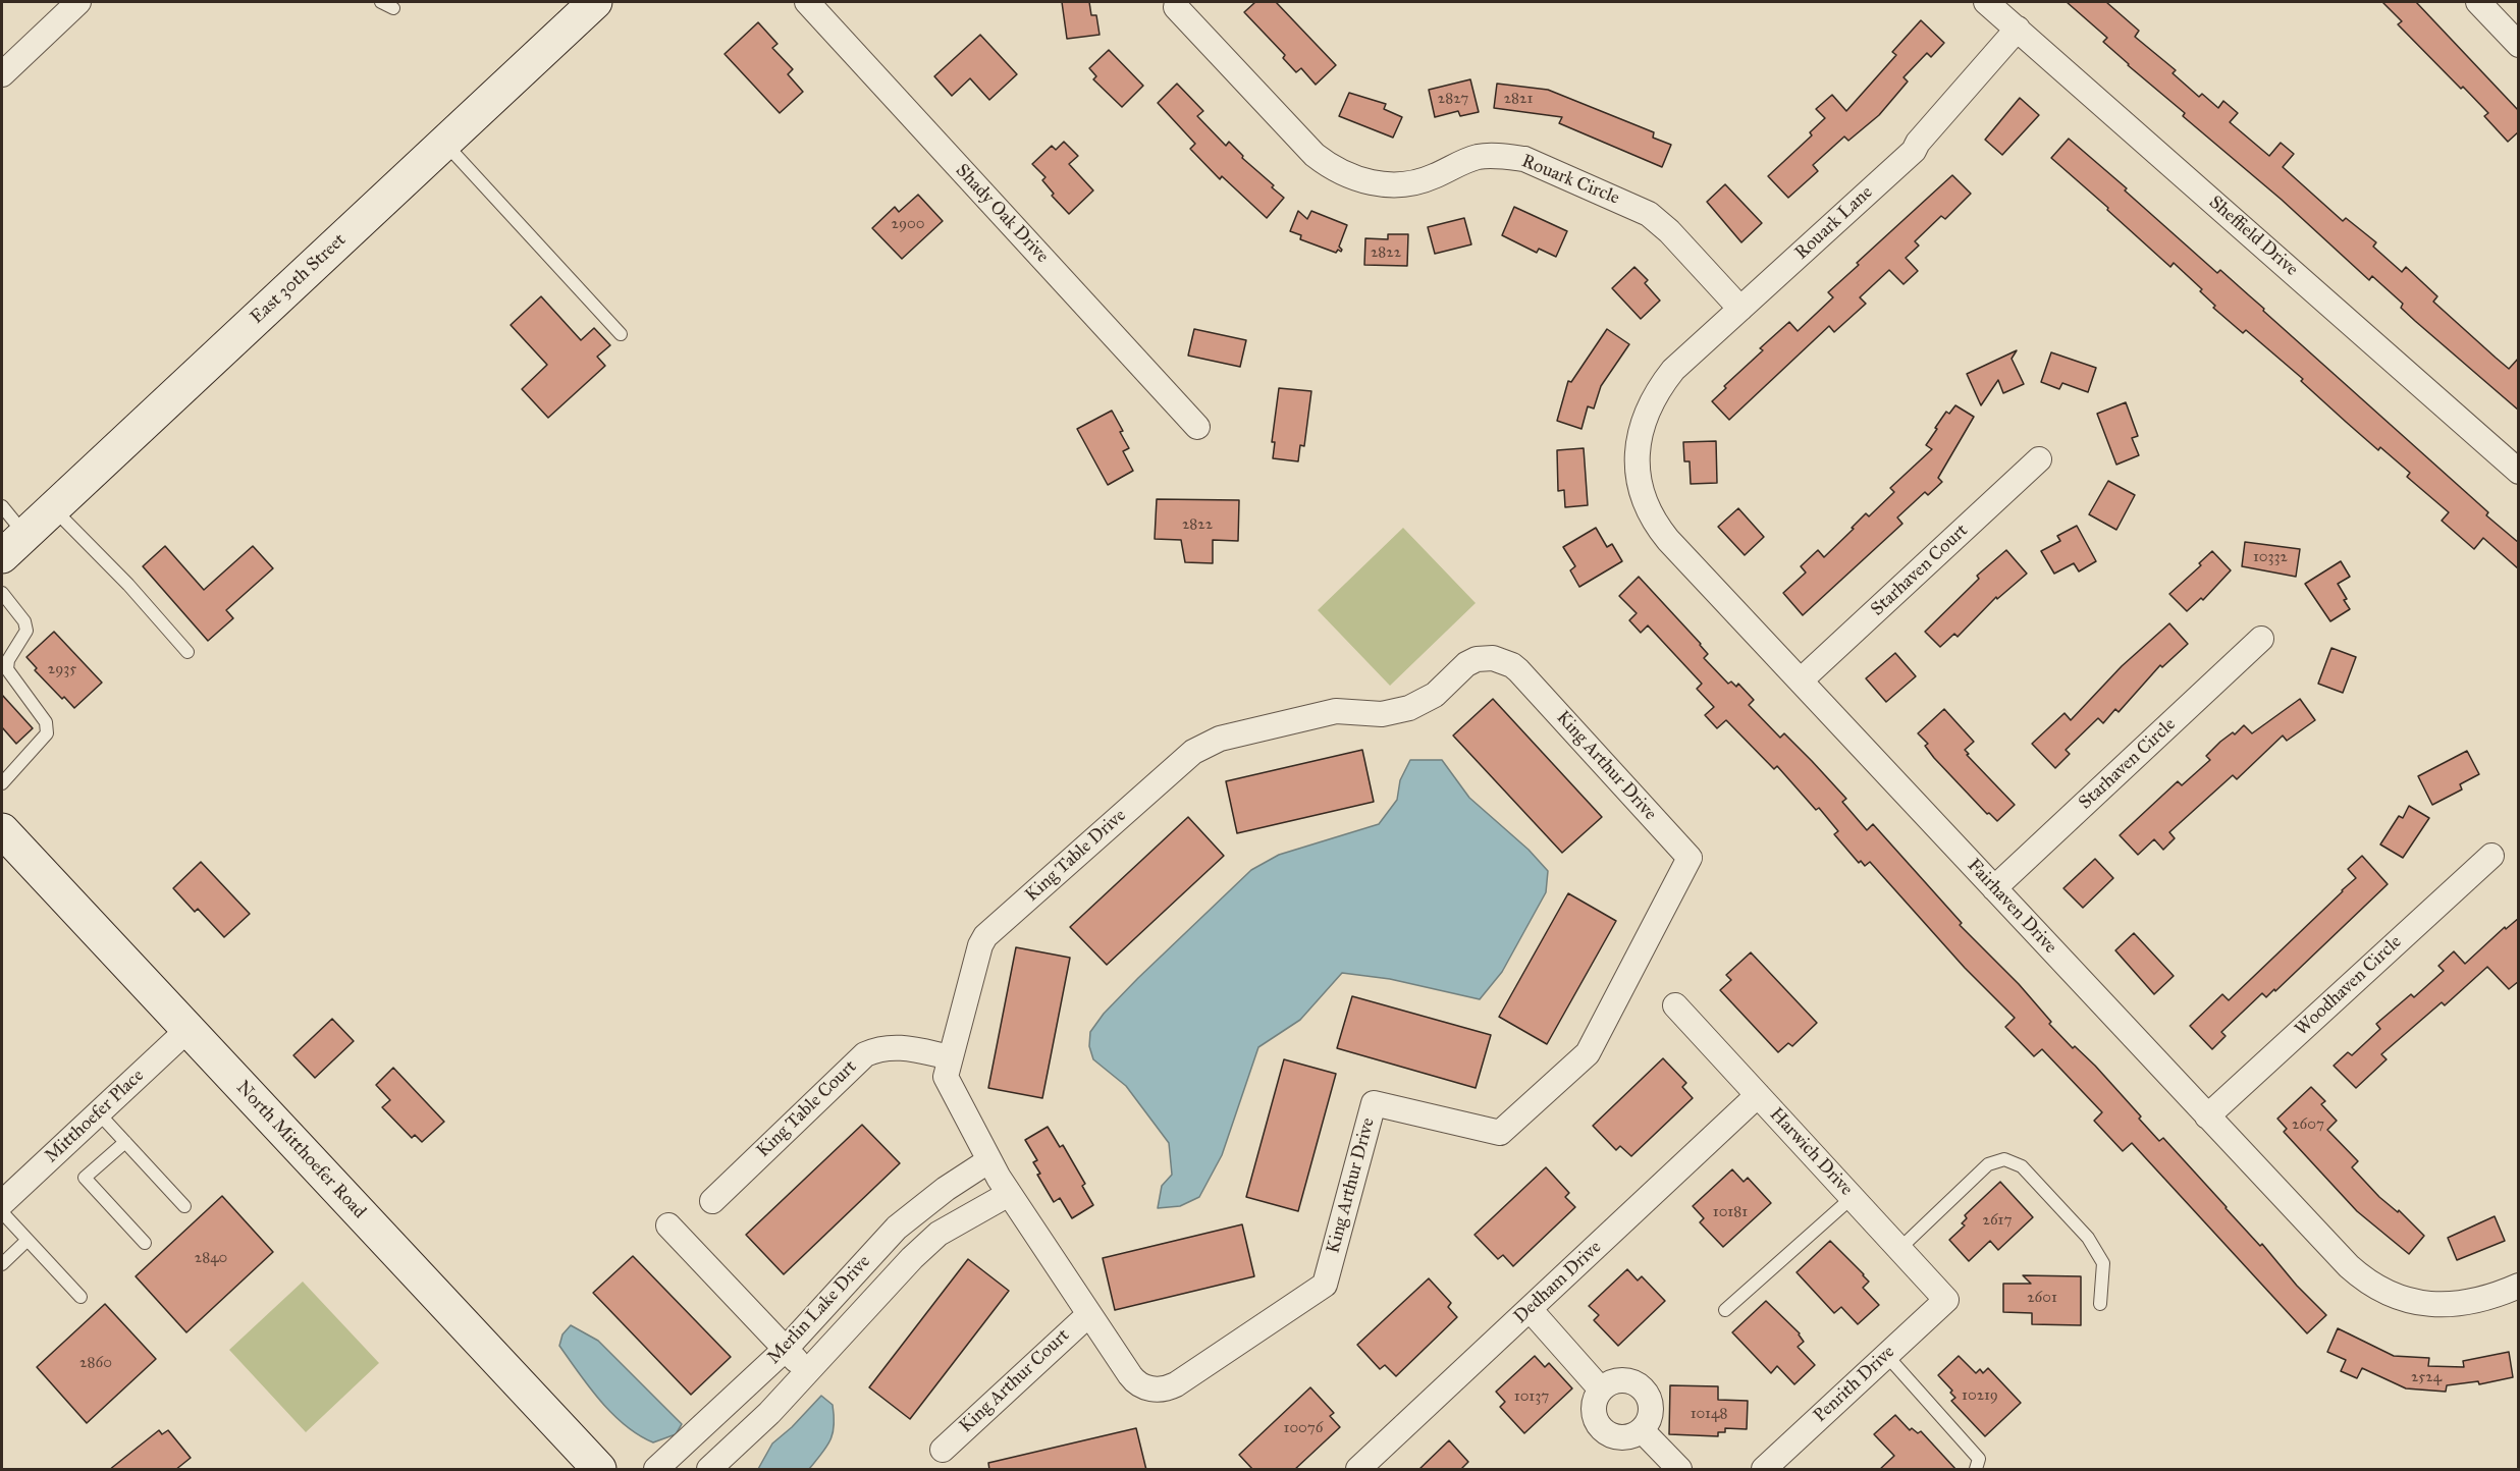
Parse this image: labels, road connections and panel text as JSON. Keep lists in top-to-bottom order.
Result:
{
  "streets": {
    "main road": ["East 30th Street", "North Mitthoefer Road"],
    "street": [
      "Rouark Circle",
      "Shady Oak Drive",
      "Rouark Lane",
      "Sheffield Drive",
      "Starhaven Court",
      "Starhaven Circle",
      "King Arthur Drive",
      "King Table Drive",
      "Fairhaven Drive",
      "Woodhaven Circle",
      "King Table Court",
      "Mitthoefer Place",
      "Harwich Drive",
      "Dedham Drive",
      "Merlin Lake Drive",
      "King Arthur Court",
      "Penrith Drive"
    ]
  },
  "crossings": [
    ["Rouark Circle", "Rouark Lane"],
    ["Rouark Lane", "Sheffield Drive"],
    ["Rouark Lane", "Fairhaven Drive"],
    ["Starhaven Court", "Fairhaven Drive"],
    ["Starhaven Circle", "Fairhaven Drive"],
    ["King Arthur Drive", "King Table Drive"],
    ["King Arthur Drive", "Merlin Lake Drive"],
    ["King Arthur Drive", "King Arthur Court"],
    ["King Table Drive", "King Table Court"],
    ["King Table Drive", "Merlin Lake Drive"],
    ["Fairhaven Drive", "Woodhaven Circle"],
    ["Mitthoefer Place", "North Mitthoefer Road"],
    ["Harwich Drive", "Dedham Drive"],
    ["Harwich Drive", "Penrith Drive"]
  ],
  "house_numbers": [
    "2827",
    "2821",
    "2900",
    "2822",
    "2822",
    "10332",
    "2935",
    "2607",
    "10181",
    "2617",
    "2840",
    "2601",
    "2860",
    "2524",
    "10219",
    "10137",
    "10148",
    "10076"
  ]
}
